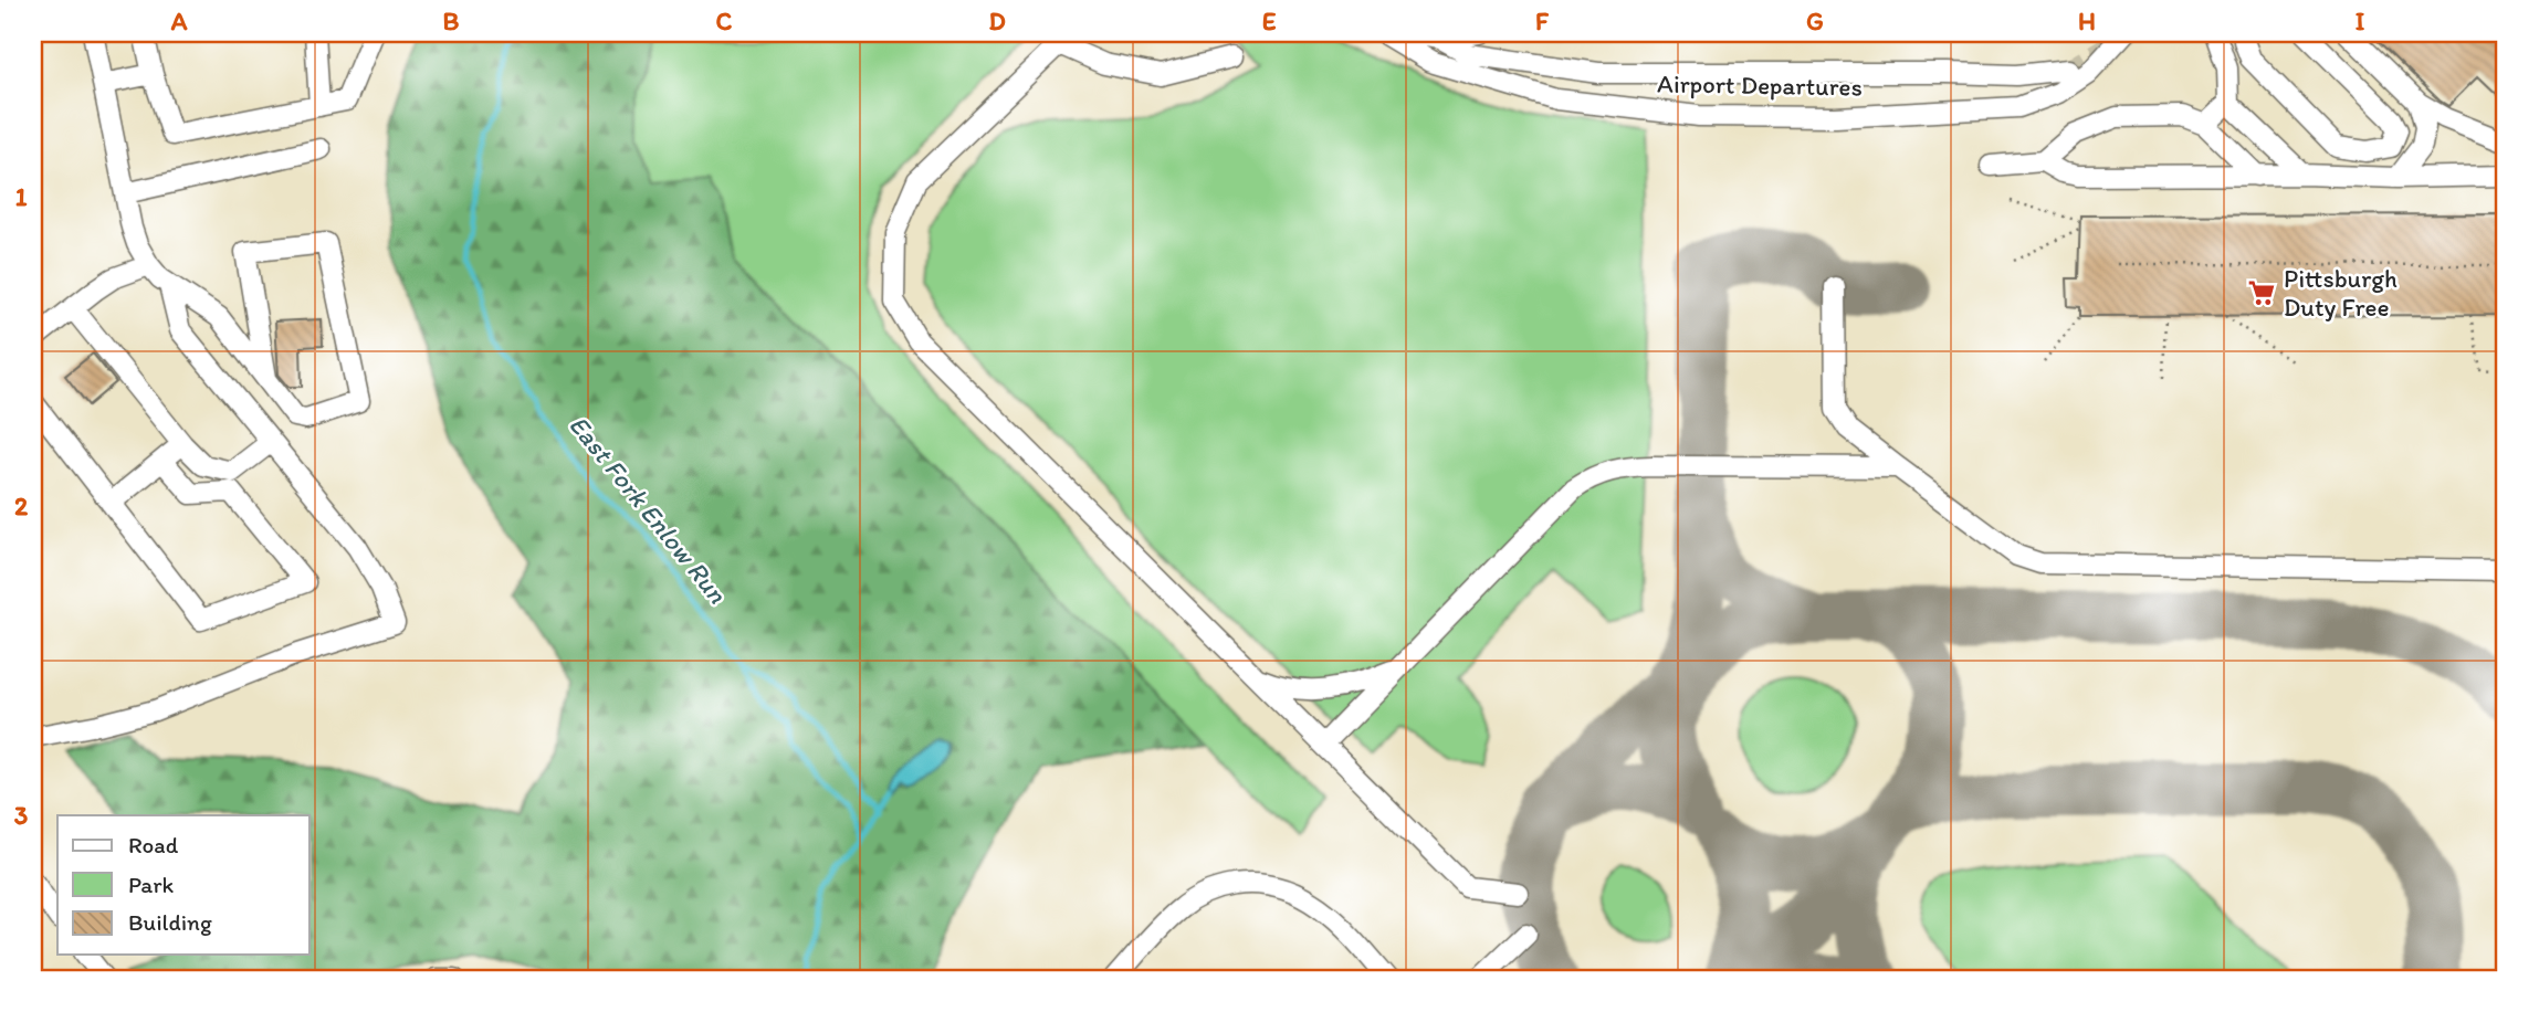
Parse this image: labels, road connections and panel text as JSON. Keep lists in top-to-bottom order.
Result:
{
  "streets": {
    "street": ["Airport Departures"]
  },
  "water": ["East Fork Enlow Run"],
  "places": {
    "supermarket": ["Pittsburgh Duty Free"]
  },
  "legend": ["Road", "Park", "Building"],
  "grid": {
    "columns": [
      "A",
      "B",
      "C",
      "D",
      "E",
      "F",
      "G",
      "H",
      "I"
    ],
    "rows": ["1", "2", "3"]
  }
}
